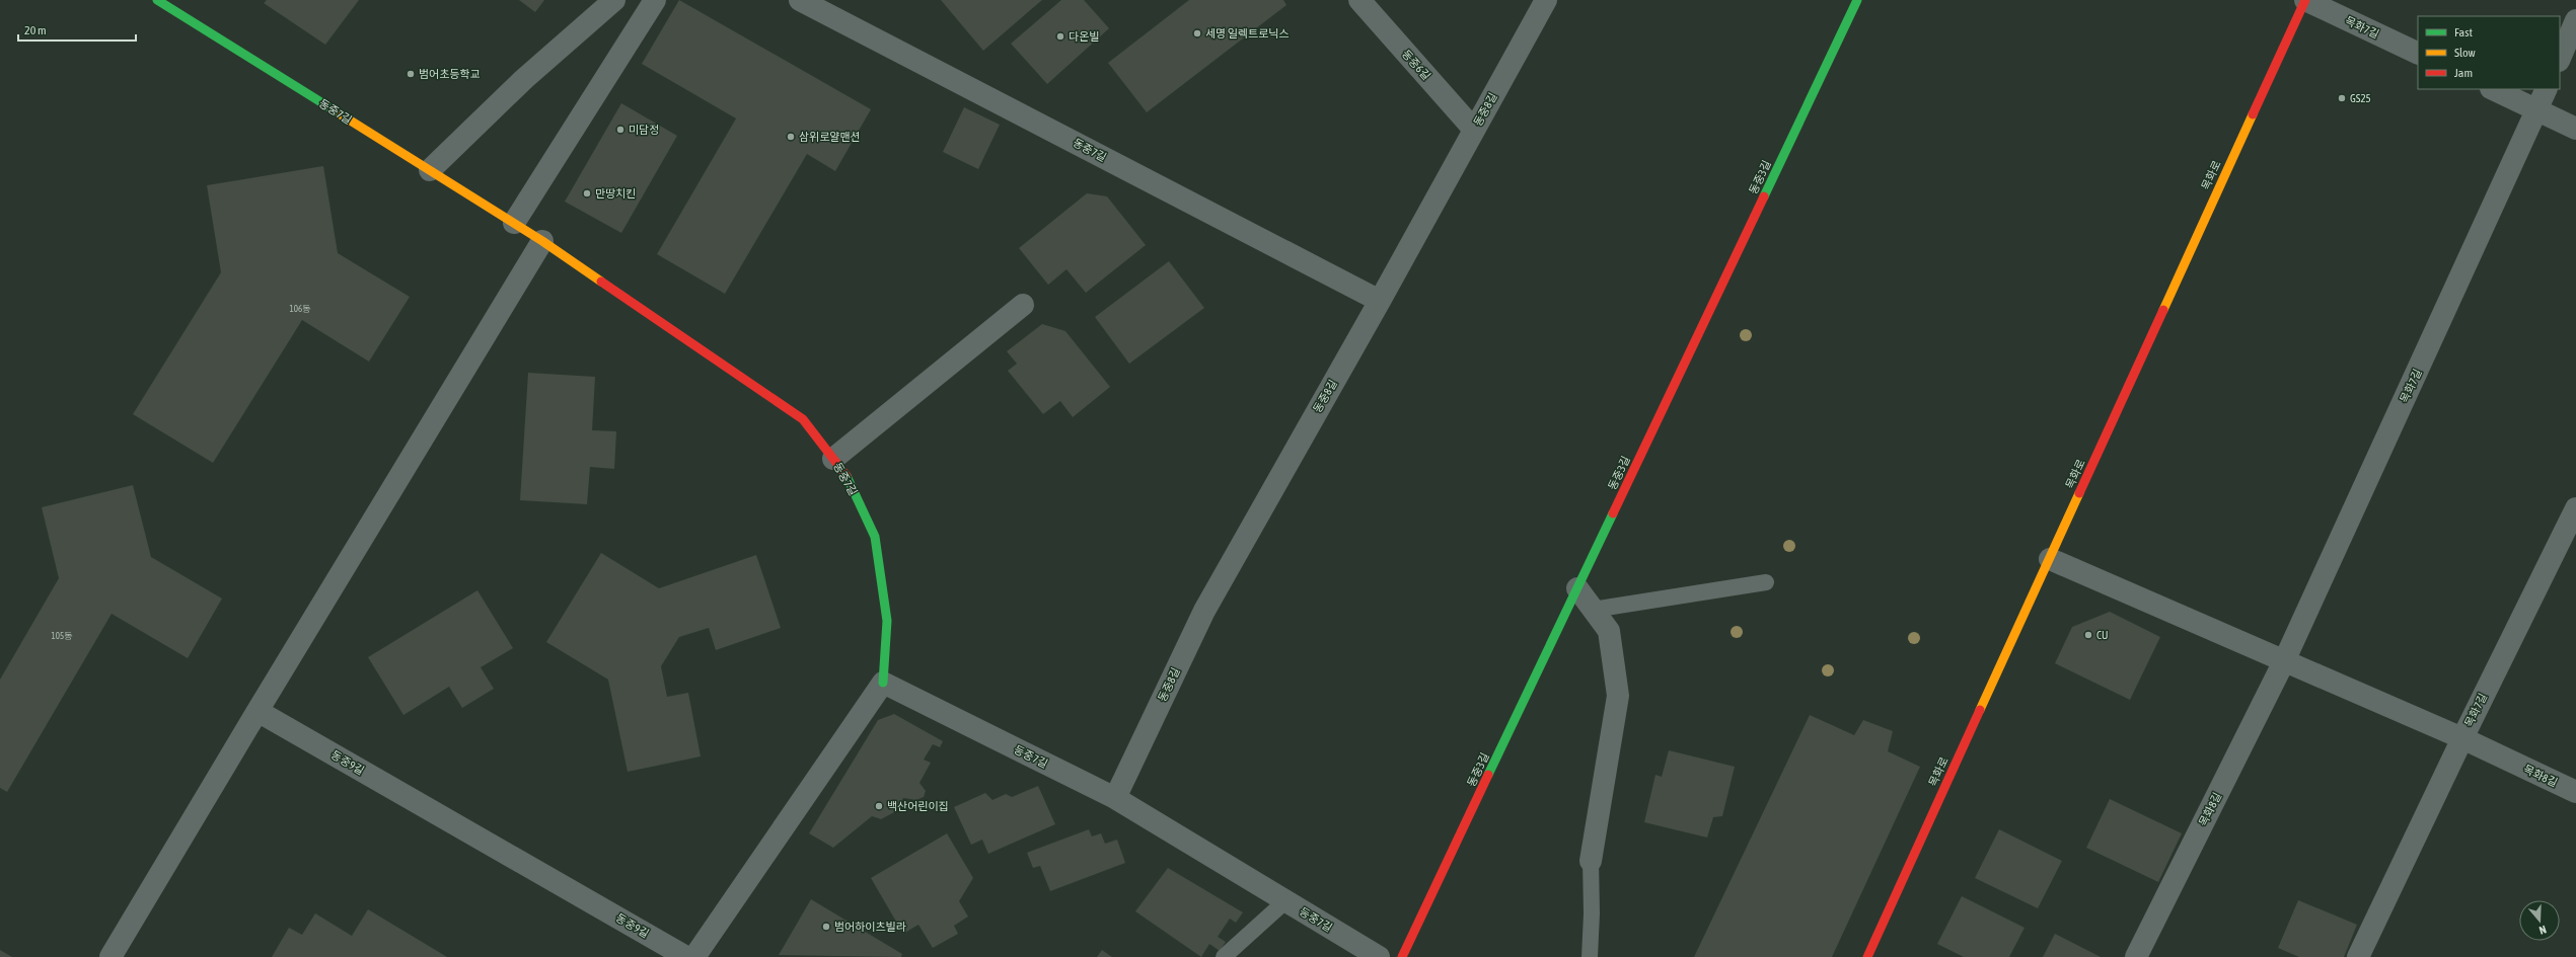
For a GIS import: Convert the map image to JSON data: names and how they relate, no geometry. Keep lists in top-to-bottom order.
{
  "streets": {
    "street": [
      "목화7길",
      "동중6길",
      "동중8길",
      "동중7길",
      "목화로",
      "동중3길",
      "동중9길",
      "목화8길"
    ]
  },
  "crossings": [
    ["목화7길", "목화로"],
    ["목화7길", "목화8길"],
    ["동중6길", "동중8길"],
    ["동중8길", "동중7길"],
    ["목화로", "목화8길"]
  ],
  "places": [
    "세명 일렉트로닉스",
    "다온빌",
    "범어초등학교",
    "GS25",
    "미담정",
    "삼위로얄맨션",
    "만땅치킨",
    "CU",
    "백산어린이집",
    "범어하이츠빌라"
  ],
  "house_numbers": ["106동", "105동"],
  "legend": ["Fast", "Slow", "Jam"],
  "scale_bar": "20 m",
  "north": "bottom"
}
